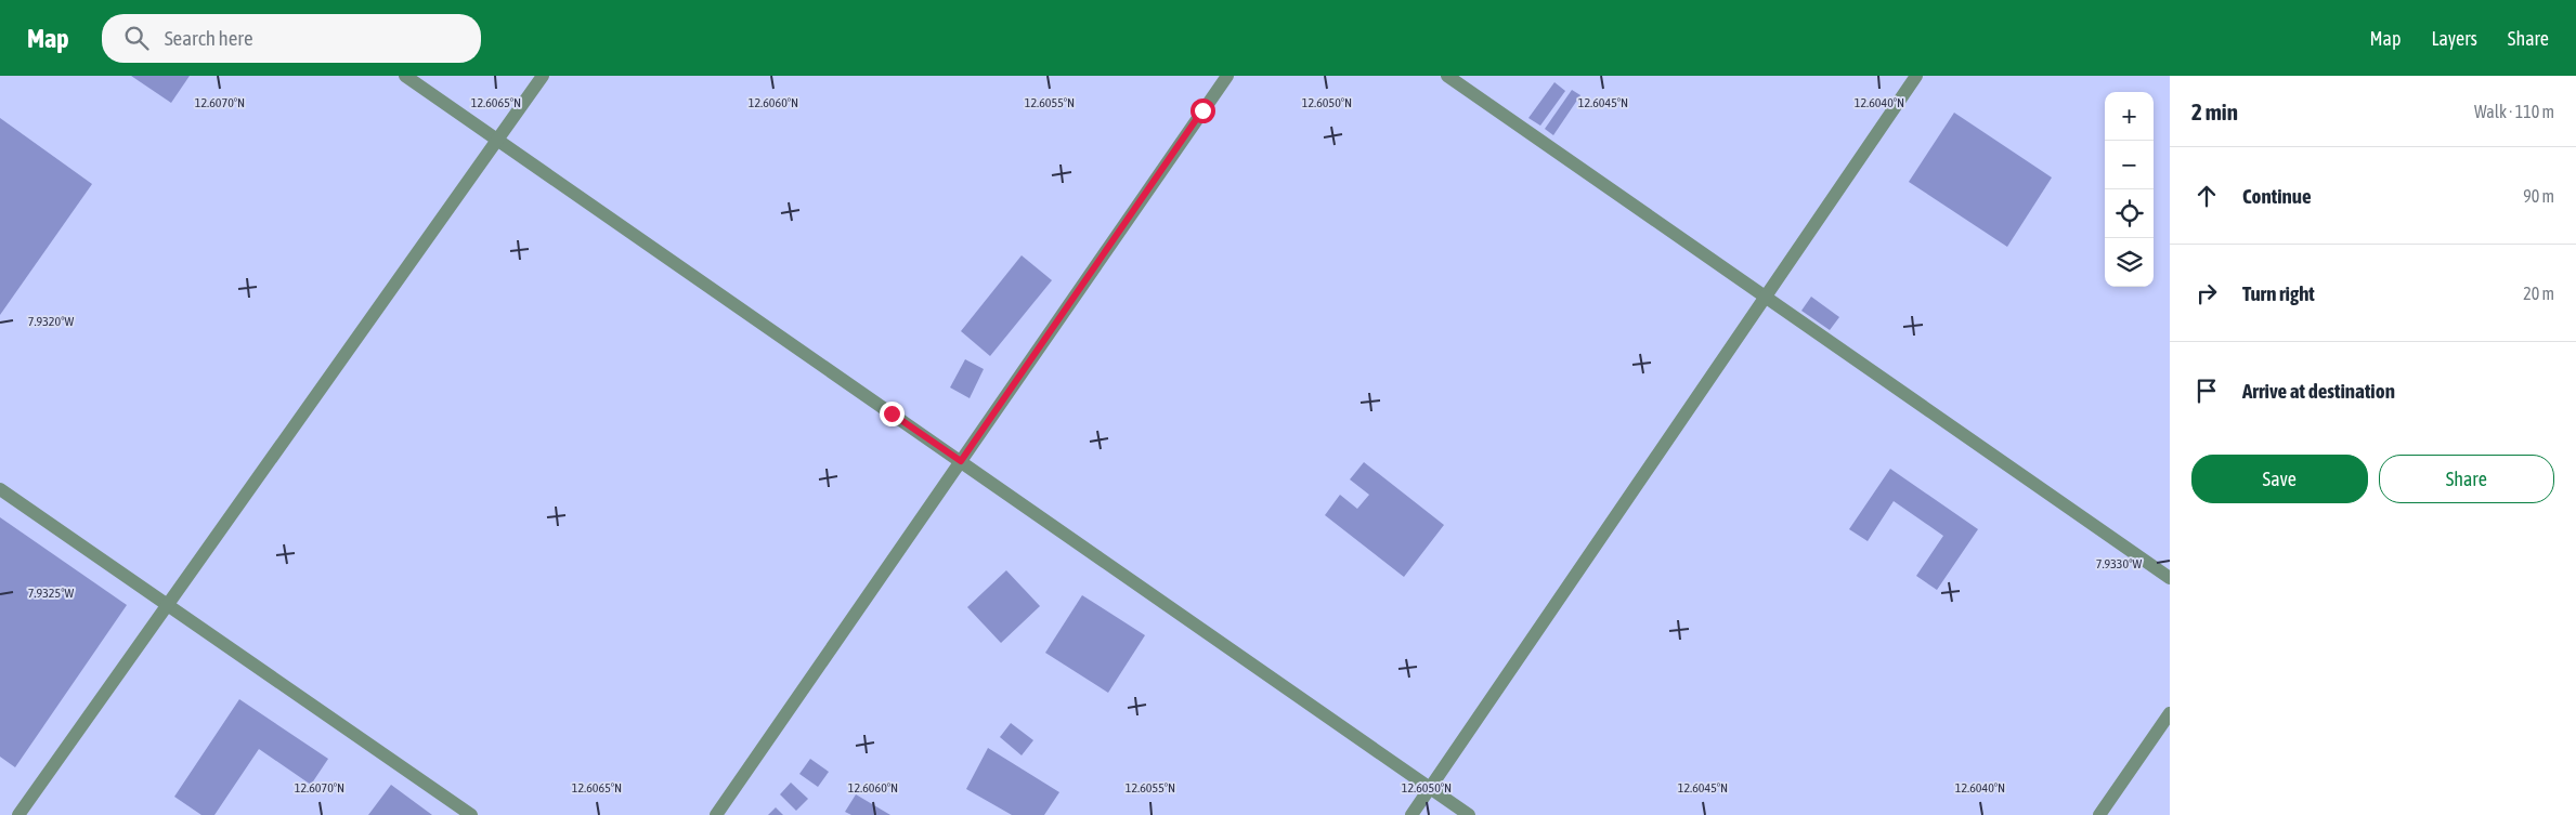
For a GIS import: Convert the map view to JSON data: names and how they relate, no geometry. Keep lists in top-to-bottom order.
{
  "page": {
    "header": "Map",
    "search": "Search here",
    "nav": ["Map", "Layers", "Share"],
    "heading": ["2 min", "Walk · 110 m"],
    "map_buttons": ["+", "−"],
    "list": [
      ["Continue", "90 m"],
      ["Turn right", "20 m"],
      "Arrive at destination"
    ],
    "buttons": ["Save", "Share"]
  },
  "coordinates": [
    "12.6070°N",
    "12.6065°N",
    "12.6060°N",
    "12.6055°N",
    "12.6050°N",
    "12.6045°N",
    "12.6040°N",
    "7.9320°W",
    "7.9330°W",
    "7.9325°W"
  ]
}
